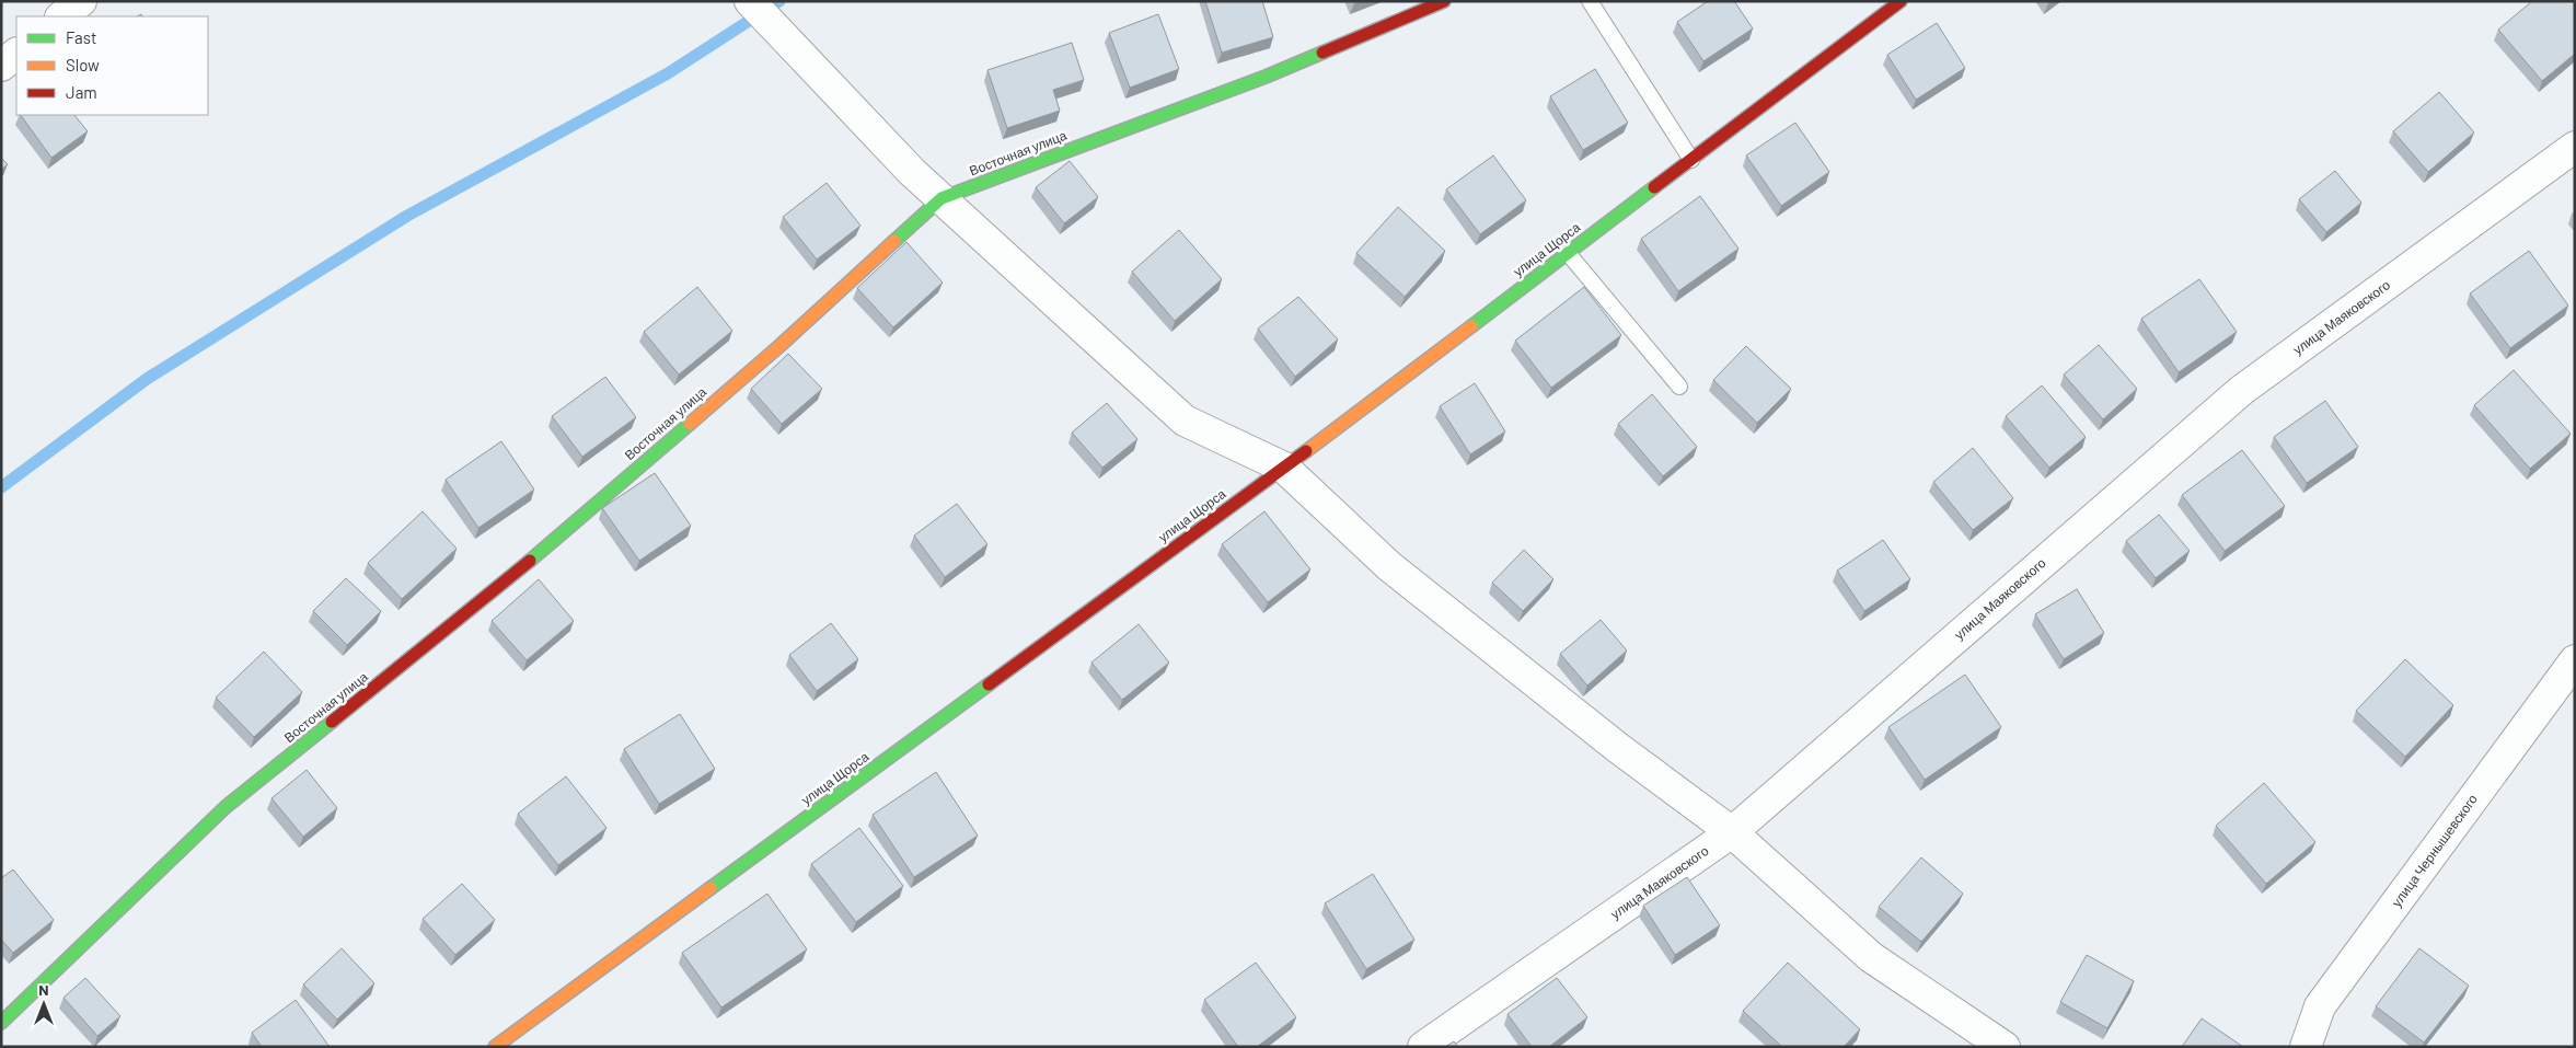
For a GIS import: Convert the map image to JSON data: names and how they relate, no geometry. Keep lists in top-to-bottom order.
{
  "streets": {
    "street": [
      "Восточная улица",
      "улица Щорса",
      "улица Маяковского",
      "улица Чернышевского"
    ]
  },
  "legend": ["Fast", "Slow", "Jam"],
  "north": "top"
}
